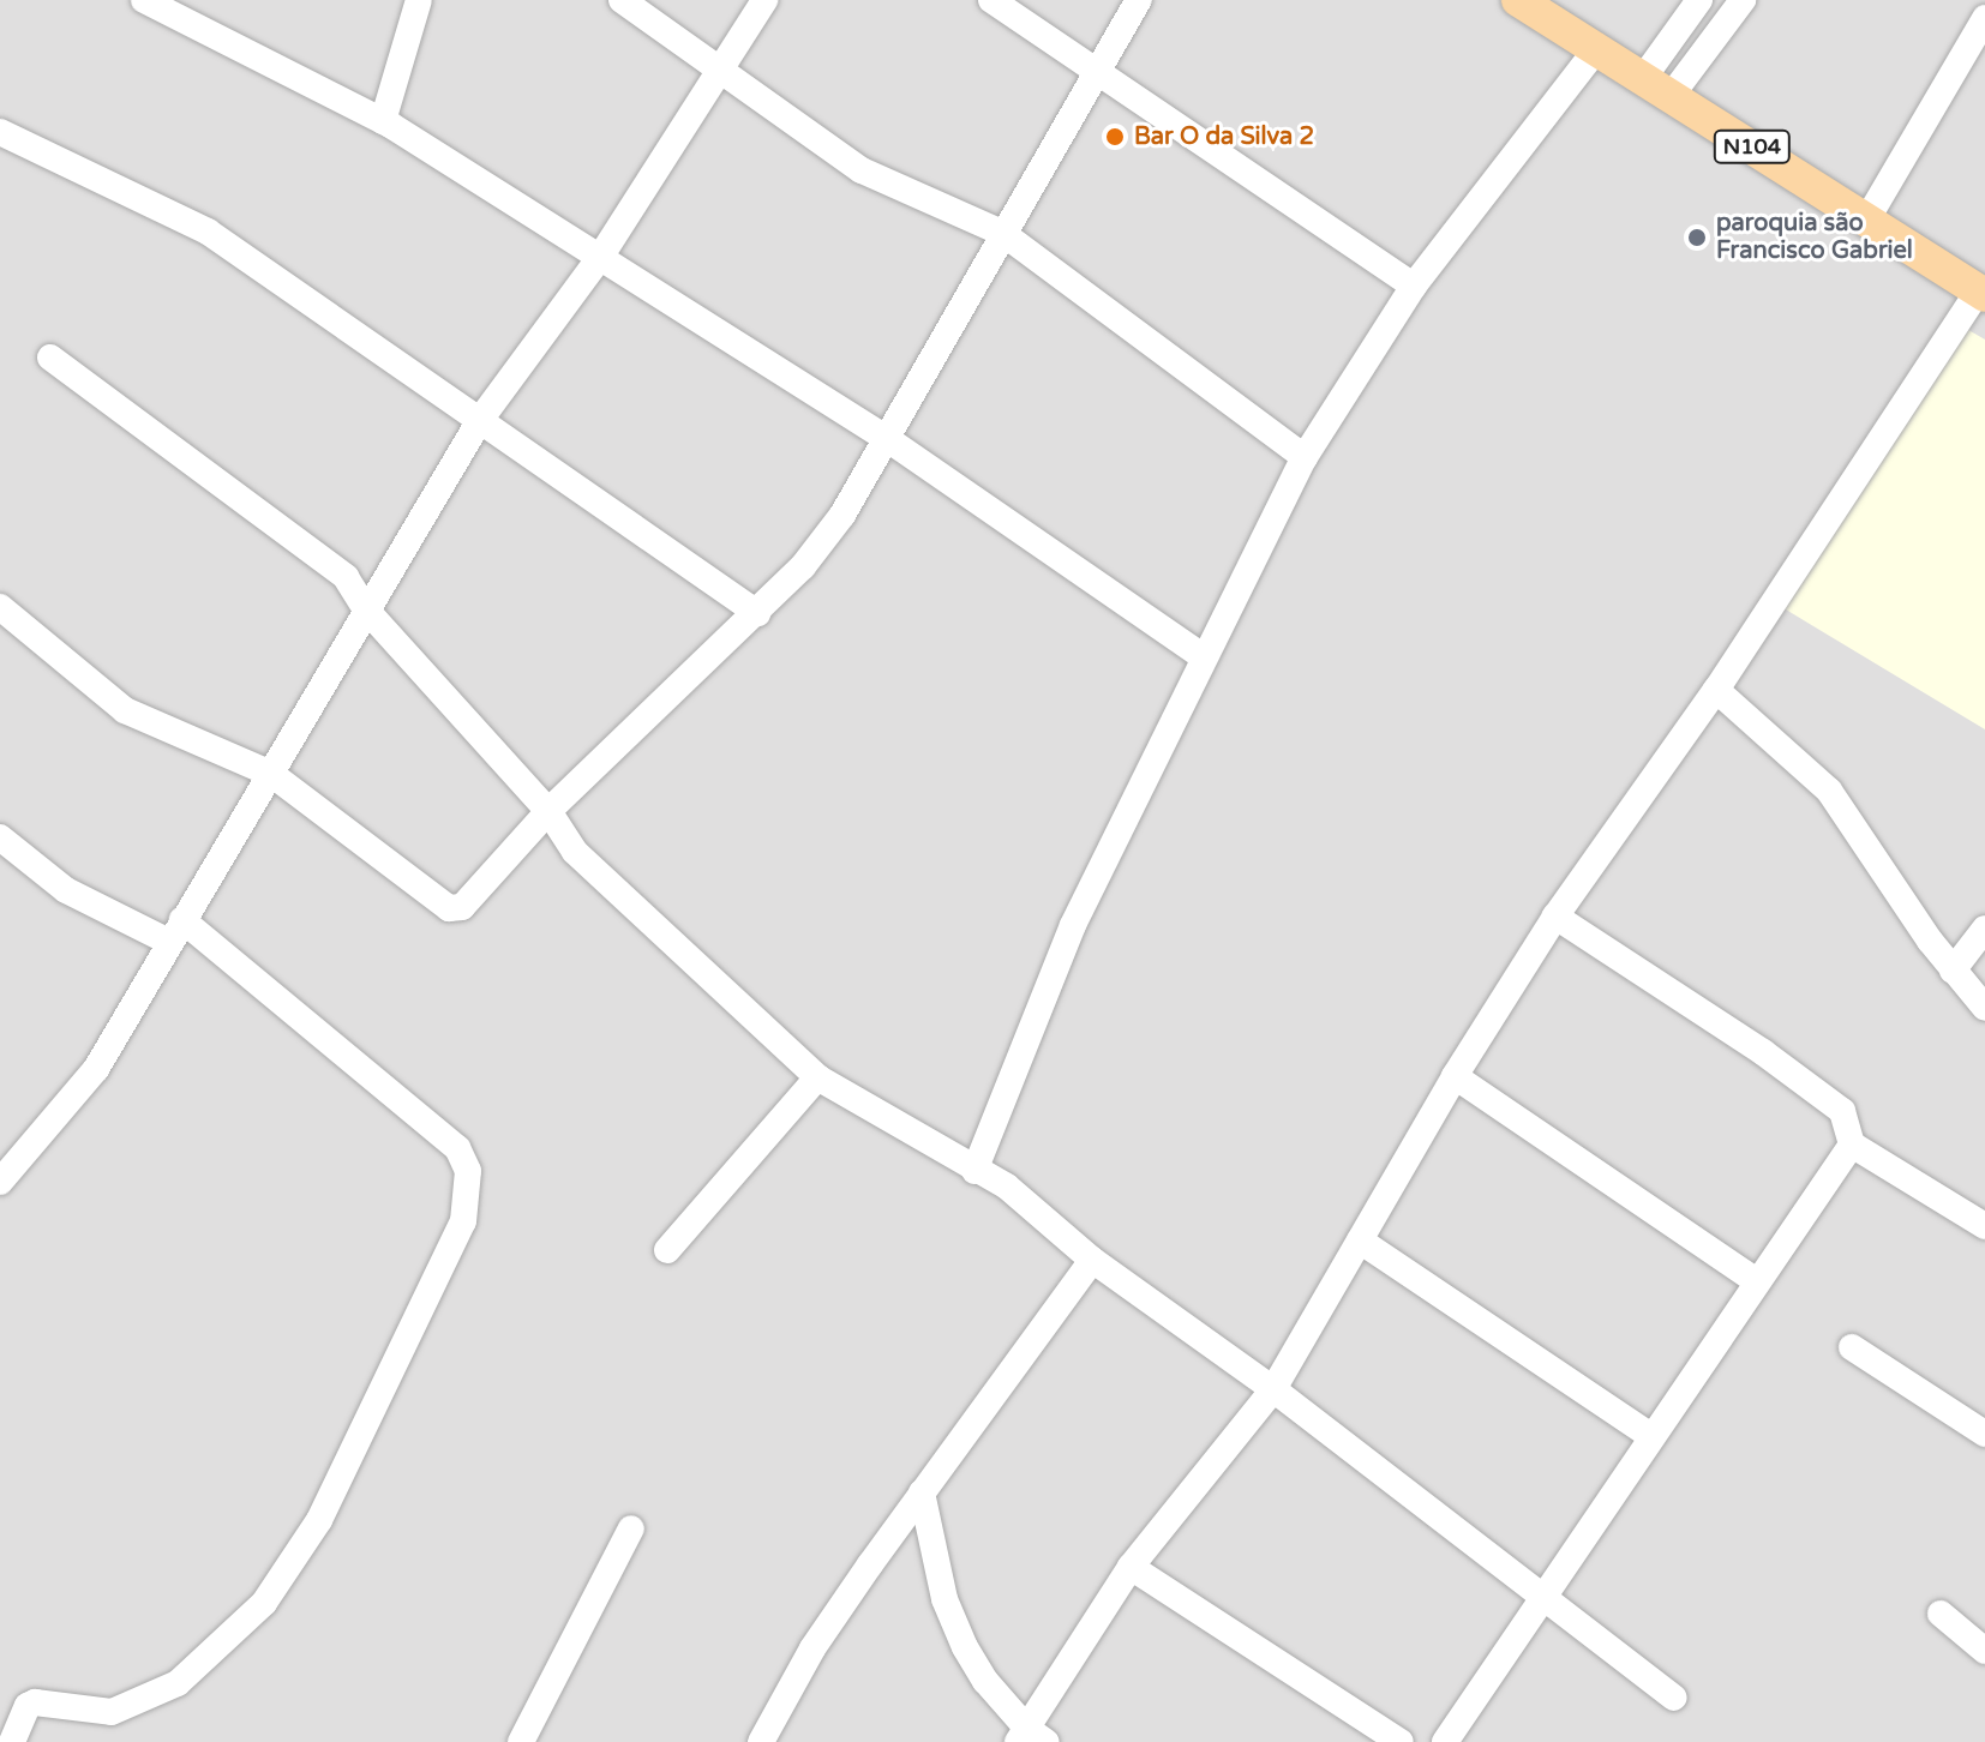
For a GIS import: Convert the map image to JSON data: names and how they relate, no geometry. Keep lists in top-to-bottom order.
{
  "streets": {
    "main road": ["N104"]
  },
  "places": ["Bar O da Silva 2", "paroquia são Francisco Gabriel"]
}
